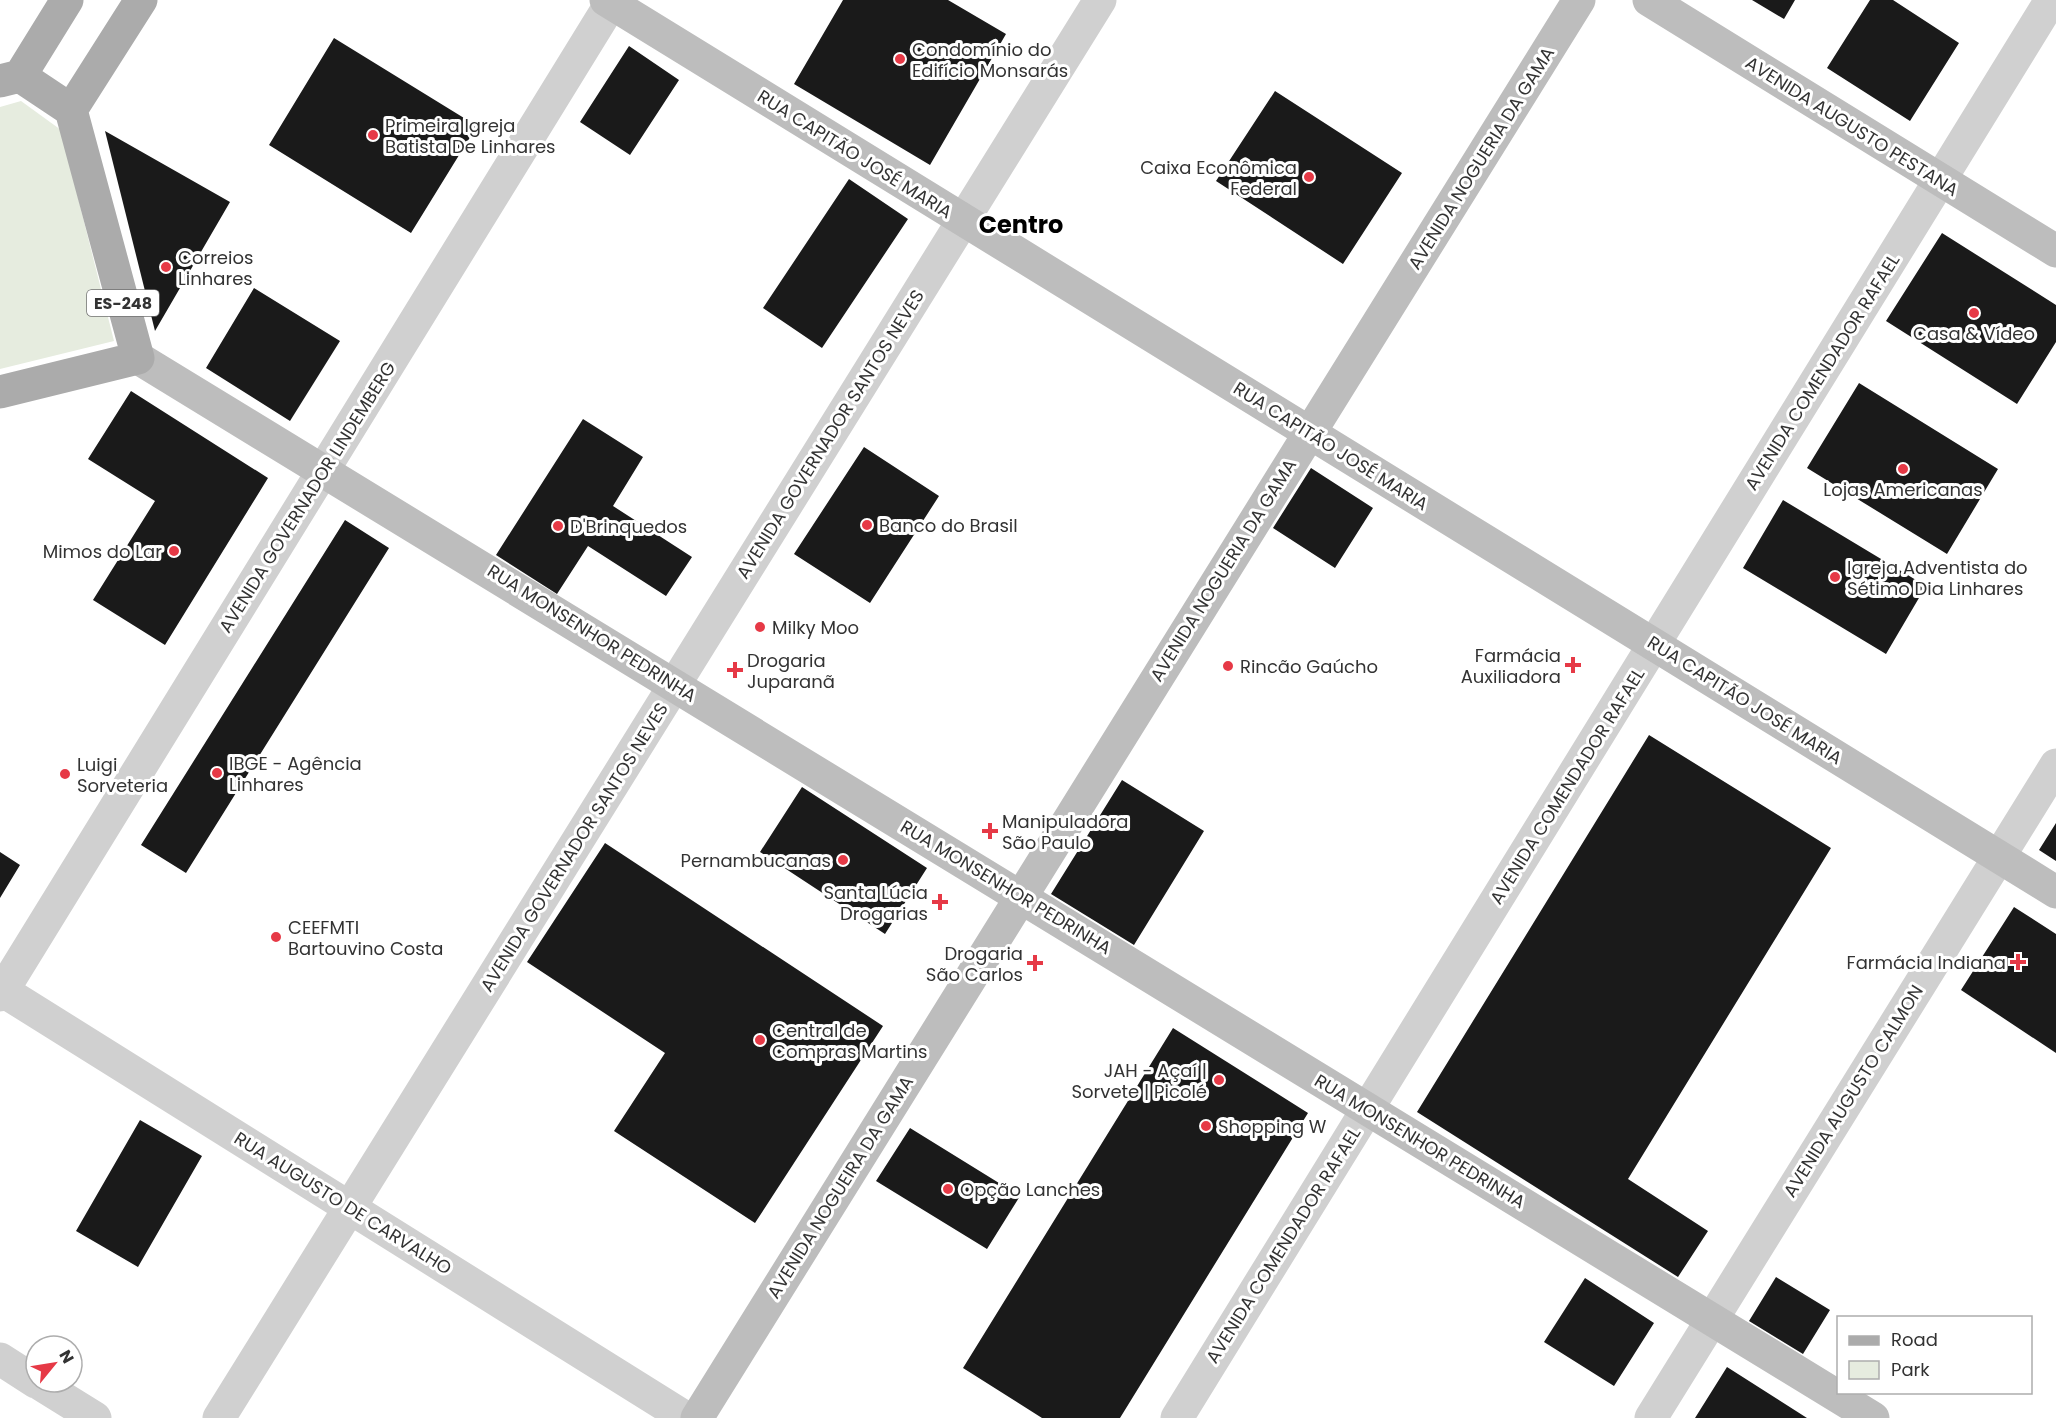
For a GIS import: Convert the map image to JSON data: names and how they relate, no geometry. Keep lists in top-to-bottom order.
{
  "streets": {
    "main road": [
      "AVENIDA AUGUSTO PESTANA",
      "RUA CAPITÃO JOSÉ MARIA",
      "AVENIDA NOGUERIA DA GAMA",
      "ES-248",
      "RUA MONSENHOR PEDRINHA",
      "AVENIDA NOGUEIRA DA GAMA"
    ],
    "street": [
      "AVENIDA COMENDADOR RAFAEL",
      "AVENIDA GOVERNADOR SANTOS NEVES",
      "AVENIDA GOVERNADOR LINDEMBERG",
      "AVENIDA AUGUSTO CALMON",
      "RUA AUGUSTO DE CARVALHO"
    ]
  },
  "crossings": [
    ["AVENIDA AUGUSTO PESTANA", "AVENIDA COMENDADOR RAFAEL"],
    ["RUA CAPITÃO JOSÉ MARIA", "AVENIDA NOGUERIA DA GAMA"],
    ["RUA CAPITÃO JOSÉ MARIA", "AVENIDA COMENDADOR RAFAEL"],
    ["RUA CAPITÃO JOSÉ MARIA", "AVENIDA GOVERNADOR SANTOS NEVES"],
    ["RUA CAPITÃO JOSÉ MARIA", "AVENIDA GOVERNADOR LINDEMBERG"],
    ["RUA CAPITÃO JOSÉ MARIA", "AVENIDA AUGUSTO CALMON"],
    ["AVENIDA NOGUERIA DA GAMA", "RUA MONSENHOR PEDRINHA"],
    ["AVENIDA NOGUERIA DA GAMA", "AVENIDA NOGUEIRA DA GAMA"],
    ["ES-248", "RUA MONSENHOR PEDRINHA"],
    ["AVENIDA COMENDADOR RAFAEL", "RUA MONSENHOR PEDRINHA"],
    ["AVENIDA GOVERNADOR SANTOS NEVES", "RUA MONSENHOR PEDRINHA"],
    ["AVENIDA GOVERNADOR SANTOS NEVES", "RUA AUGUSTO DE CARVALHO"],
    ["AVENIDA GOVERNADOR LINDEMBERG", "RUA MONSENHOR PEDRINHA"],
    ["AVENIDA GOVERNADOR LINDEMBERG", "RUA AUGUSTO DE CARVALHO"],
    ["RUA MONSENHOR PEDRINHA", "AVENIDA AUGUSTO CALMON"],
    ["RUA MONSENHOR PEDRINHA", "AVENIDA NOGUEIRA DA GAMA"]
  ],
  "districts": ["Centro"],
  "places": {
    "other": [
      "Condomínio do Edifício Monsarás",
      "Primeira Igreja Batista De Linhares",
      "Caixa Econômica Federal",
      "Correios Linhares",
      "Casa & Vídeo",
      "Lojas Americanas",
      "Banco do Brasil",
      "D'Brinquedos",
      "Mimos do Lar",
      "Igreja Adventista do Sétimo Dia Linhares",
      "Milky Moo",
      "Rincão Gaúcho",
      "IBGE - Agência Linhares",
      "Luigi Sorveteria",
      "Pernambucanas",
      "CEEFMTI Bartouvino Costa",
      "Central de Compras Martins",
      "JAH - Açaí | Sorvete | Picolé",
      "Shopping W",
      "Opção Lanches"
    ],
    "health": [
      "Farmácia Auxiliadora",
      "Drogaria Juparanã",
      "Manipuladora São Paulo",
      "Santa Lúcia Drogarias",
      "Farmácia Indiana",
      "Drogaria São Carlos"
    ]
  },
  "legend": ["Road", "Park"],
  "north": "top right"
}
